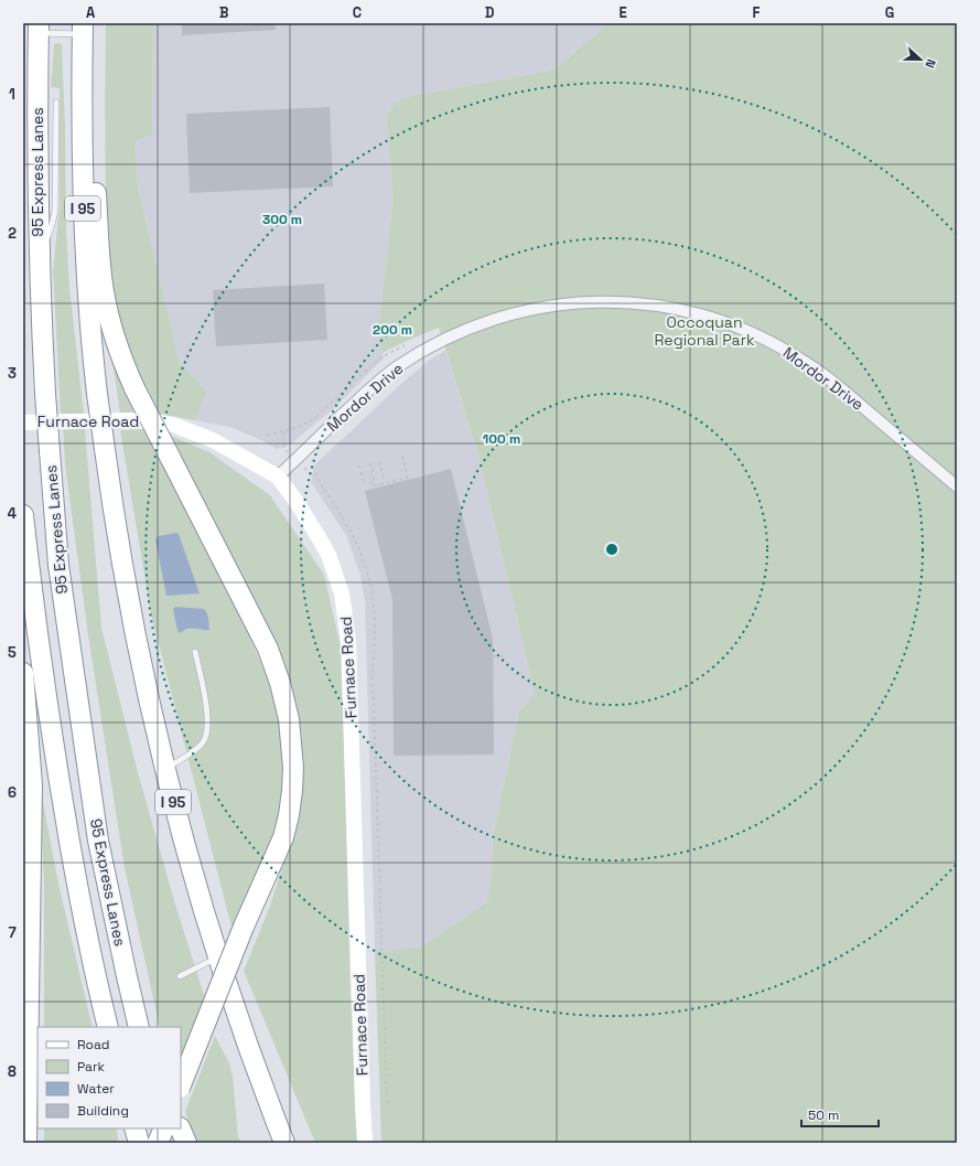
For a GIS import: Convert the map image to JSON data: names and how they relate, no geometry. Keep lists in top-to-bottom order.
{
  "streets": {
    "highway": ["95 Express Lanes", "I 95"],
    "main road": ["Furnace Road"],
    "street": ["Mordor Drive"]
  },
  "crossings": [
    ["Mordor Drive", "Furnace Road"]
  ],
  "parks": ["Occoquan Regional Park"],
  "legend": [
    "Road",
    "Park",
    "Water",
    "Building"
  ],
  "scale_bar": "50 m",
  "north": "right",
  "grid": {
    "columns": [
      "A",
      "B",
      "C",
      "D",
      "E",
      "F",
      "G"
    ],
    "rows": [
      "1",
      "2",
      "3",
      "4",
      "5",
      "6",
      "7",
      "8"
    ]
  },
  "rings": ["300 m", "200 m", "100 m"]
}
